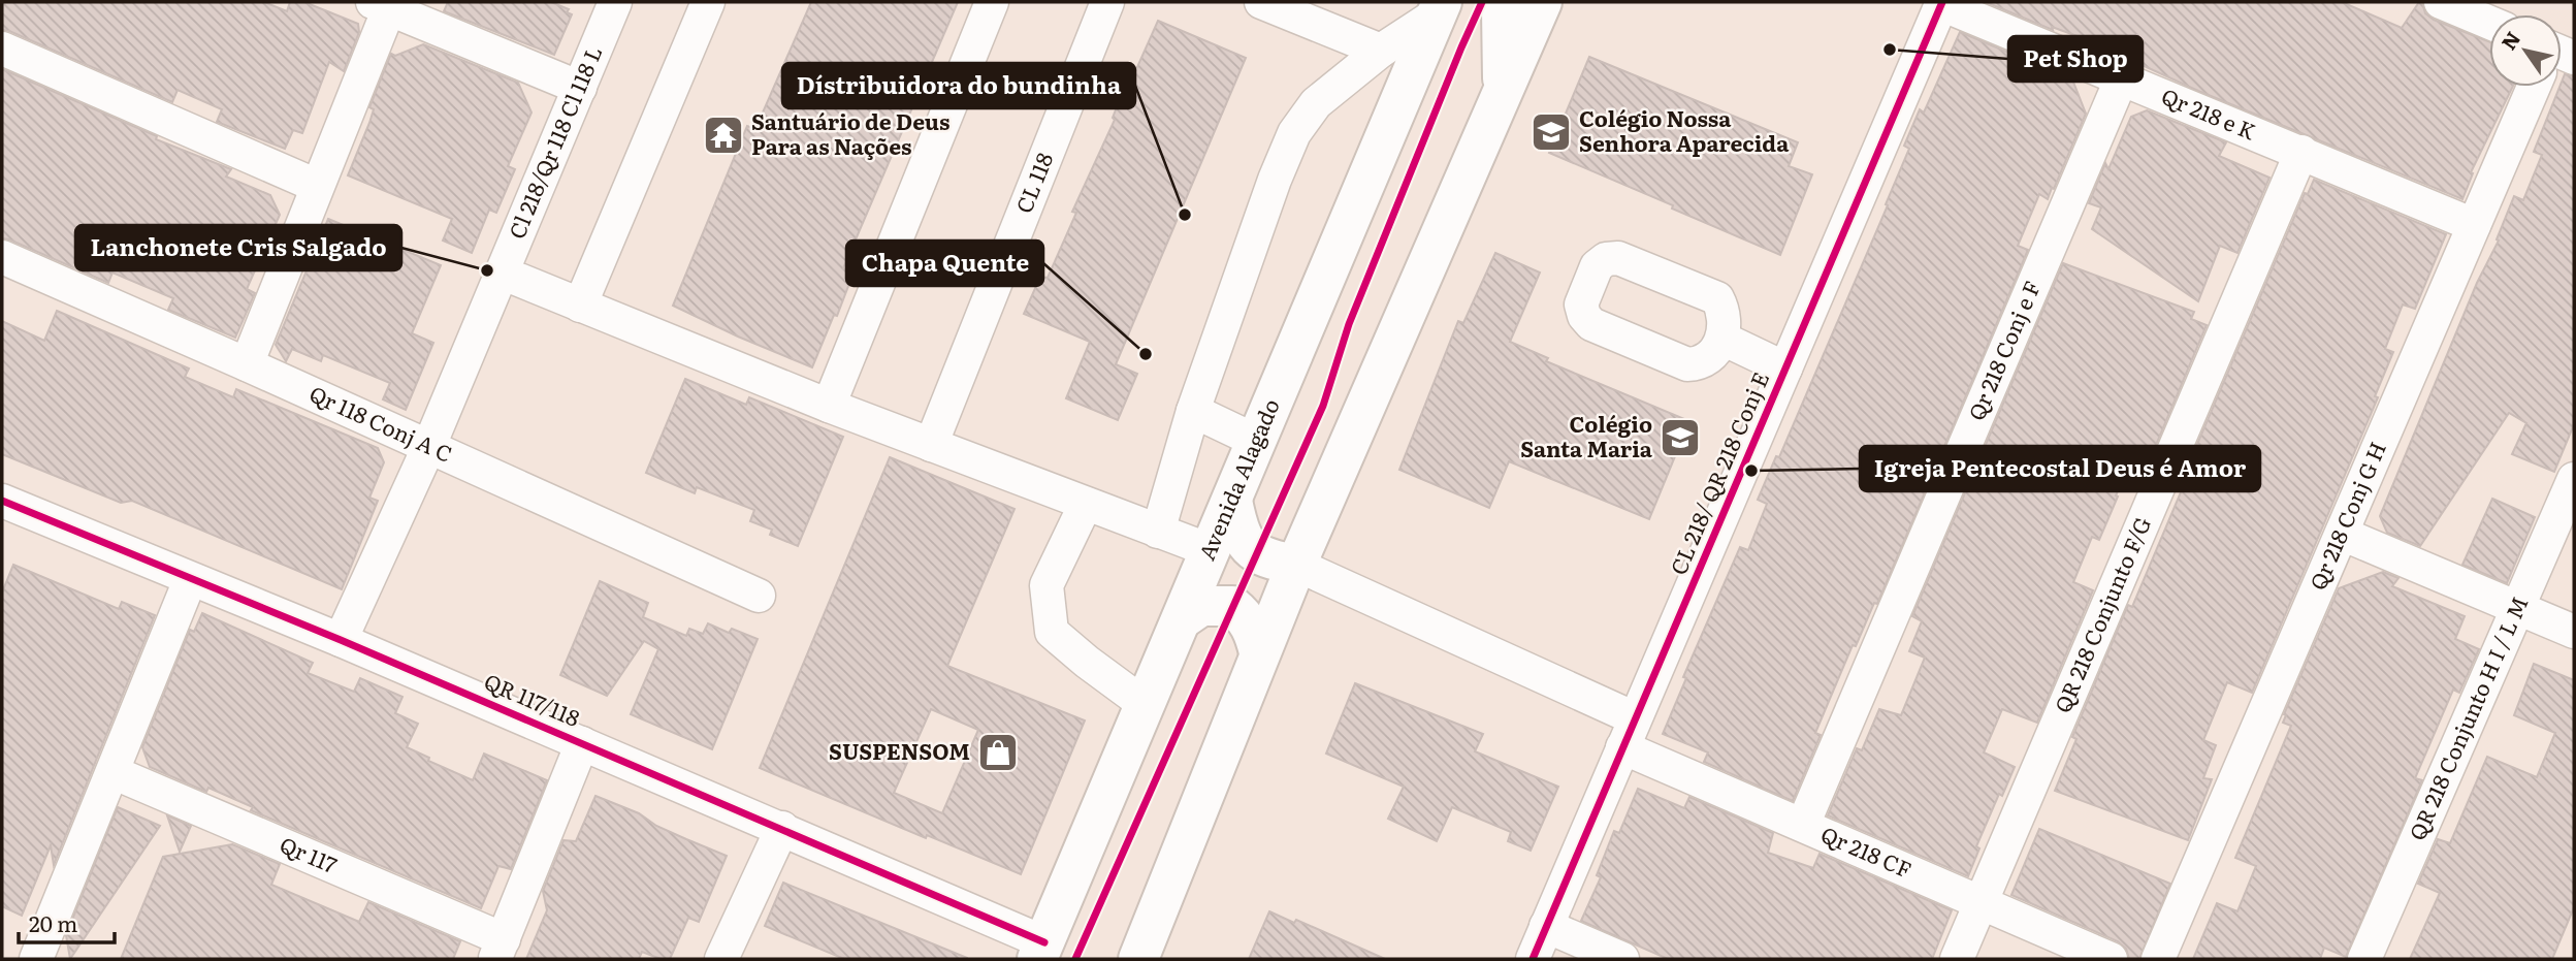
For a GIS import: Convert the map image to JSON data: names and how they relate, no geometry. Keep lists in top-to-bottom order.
{
  "streets": {
    "main road": ["Avenida Alagado"],
    "street": [
      "Qr 218 e K",
      "Cl 218/Qr 118 Cl 118 L",
      "CL 118",
      "Qr 218 Conj e F",
      "Qr 118 Conj A C",
      "CL 218/ QR 218 Conj E",
      "Qr 218 Conj G H",
      "QR 218 Conjunto F/G",
      "QR 117/118",
      "QR 218 Conjunto H I / L M",
      "Qr 218 CF",
      "Qr 117"
    ]
  },
  "crossings": [
    ["Qr 218 e K", "Qr 218 Conj e F"],
    ["Qr 218 e K", "CL 218/ QR 218 Conj E"],
    ["Qr 218 e K", "Qr 218 Conj G H"],
    ["Qr 218 e K", "QR 218 Conjunto F/G"],
    ["Cl 218/Qr 118 Cl 118 L", "Qr 118 Conj A C"],
    ["Cl 218/Qr 118 Cl 118 L", "QR 117/118"],
    ["Qr 218 Conj e F", "Qr 218 CF"],
    ["CL 218/ QR 218 Conj E", "Qr 218 CF"],
    ["Avenida Alagado", "QR 117/118"],
    ["QR 218 Conjunto F/G", "Qr 218 CF"]
  ],
  "places": {
    "other": [
      "Pet Shop",
      "Dístribuidora do bundinha",
      "Lanchonete Cris Salgado",
      "Chapa Quente",
      "Igreja Pentecostal Deus é Amor"
    ],
    "school or university": ["Colégio Nossa Senhora Aparecida", "Colégio Santa Maria"],
    "temple": ["Santuário de Deus Para as Nações"],
    "shop": ["SUSPENSOM"]
  },
  "scale_bar": "20 m",
  "north": "top left"
}
